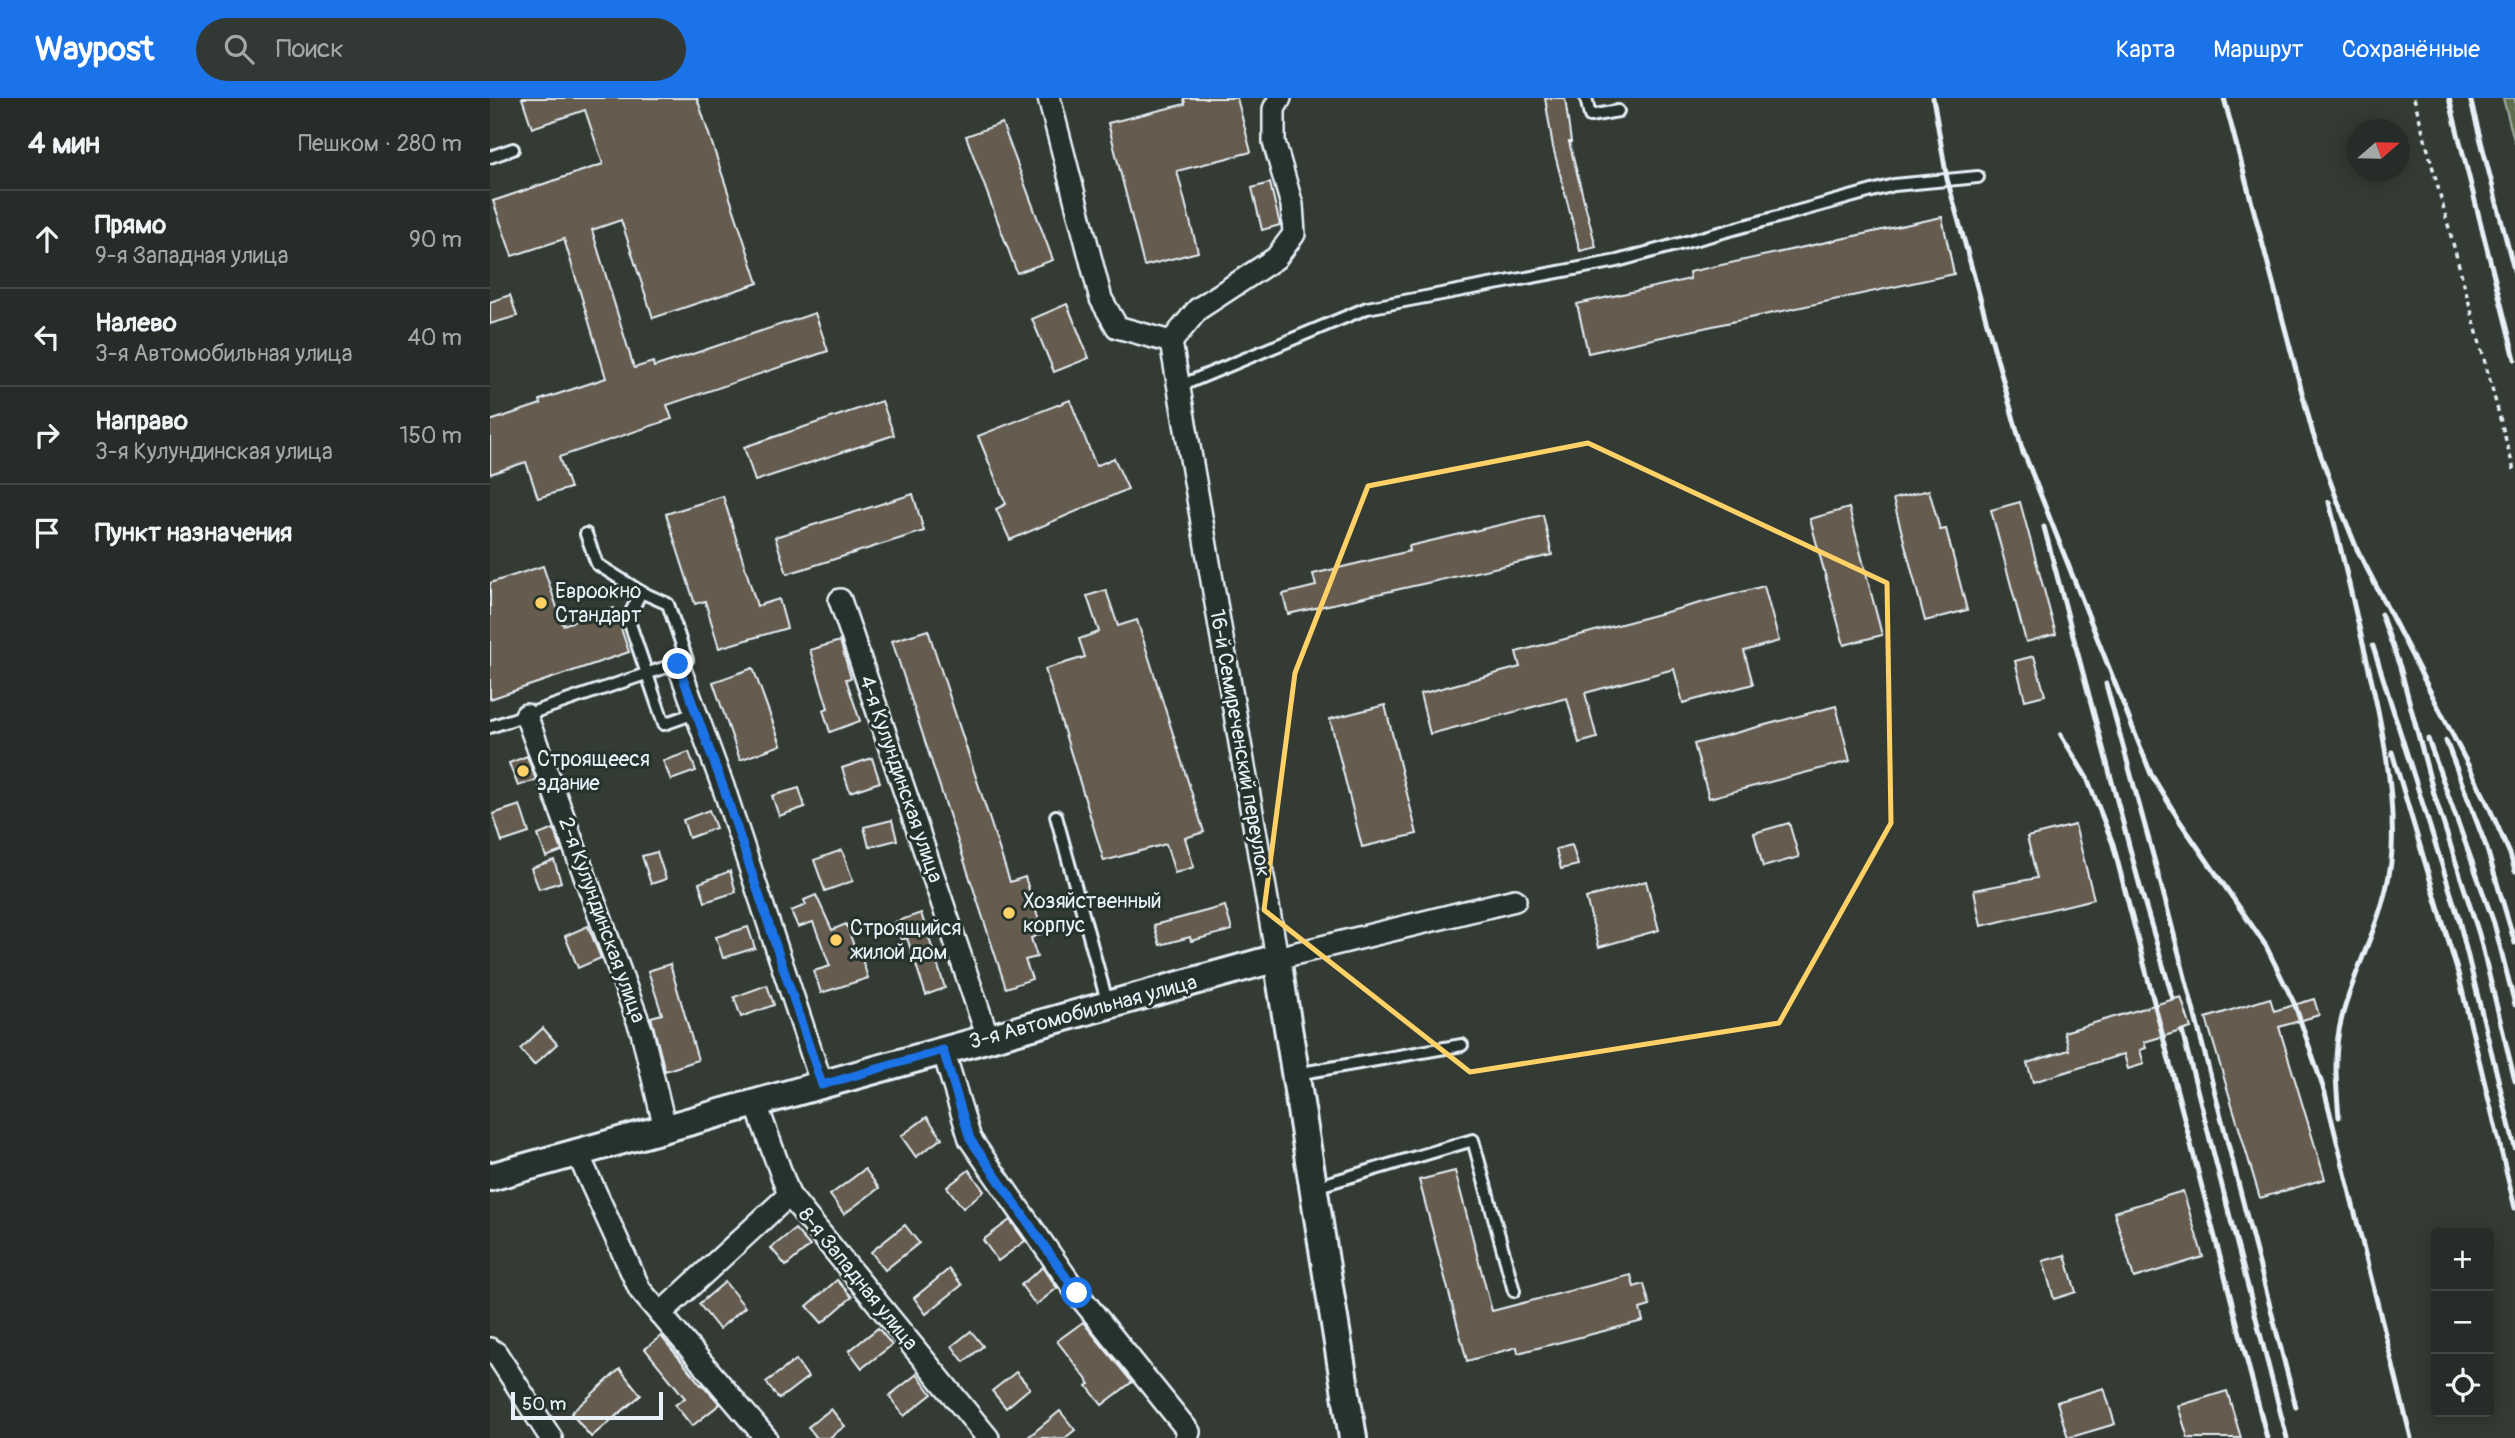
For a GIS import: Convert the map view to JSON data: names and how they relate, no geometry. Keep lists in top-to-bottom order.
{
  "streets": {
    "street": [
      "16-й Семиреченский переулок",
      "4-я Кулундинская улица",
      "2-я Кулундинская улица",
      "3-я Автомобильная улица",
      "8-я Западная улица"
    ]
  },
  "crossings": [
    ["16-й Семиреченский переулок", "3-я Автомобильная улица"],
    ["4-я Кулундинская улица", "3-я Автомобильная улица"],
    ["2-я Кулундинская улица", "3-я Автомобильная улица"],
    ["3-я Автомобильная улица", "8-я Западная улица"]
  ],
  "places": [
    "Евроокно Стандарт",
    "Строящееся здание",
    "Хозяйственный корпус",
    "Строящийся жилой дом"
  ],
  "scale_bar": "50 m",
  "north": "right",
  "page": {
    "header": "Waypost",
    "search": "Поиск",
    "nav": ["Карта", "Маршрут", "Сохранённые"],
    "heading": ["4 мин", "Пешком · 280 m"],
    "list": [
      ["Прямо", "9-я Западная улица", "90 m"],
      ["Налево", "3-я Автомобильная улица", "40 m"],
      ["Направо", "3-я Кулундинская улица", "150 m"],
      "Пункт назначения"
    ],
    "map_buttons": ["+", "−"],
    "scale": "50 m"
  }
}
